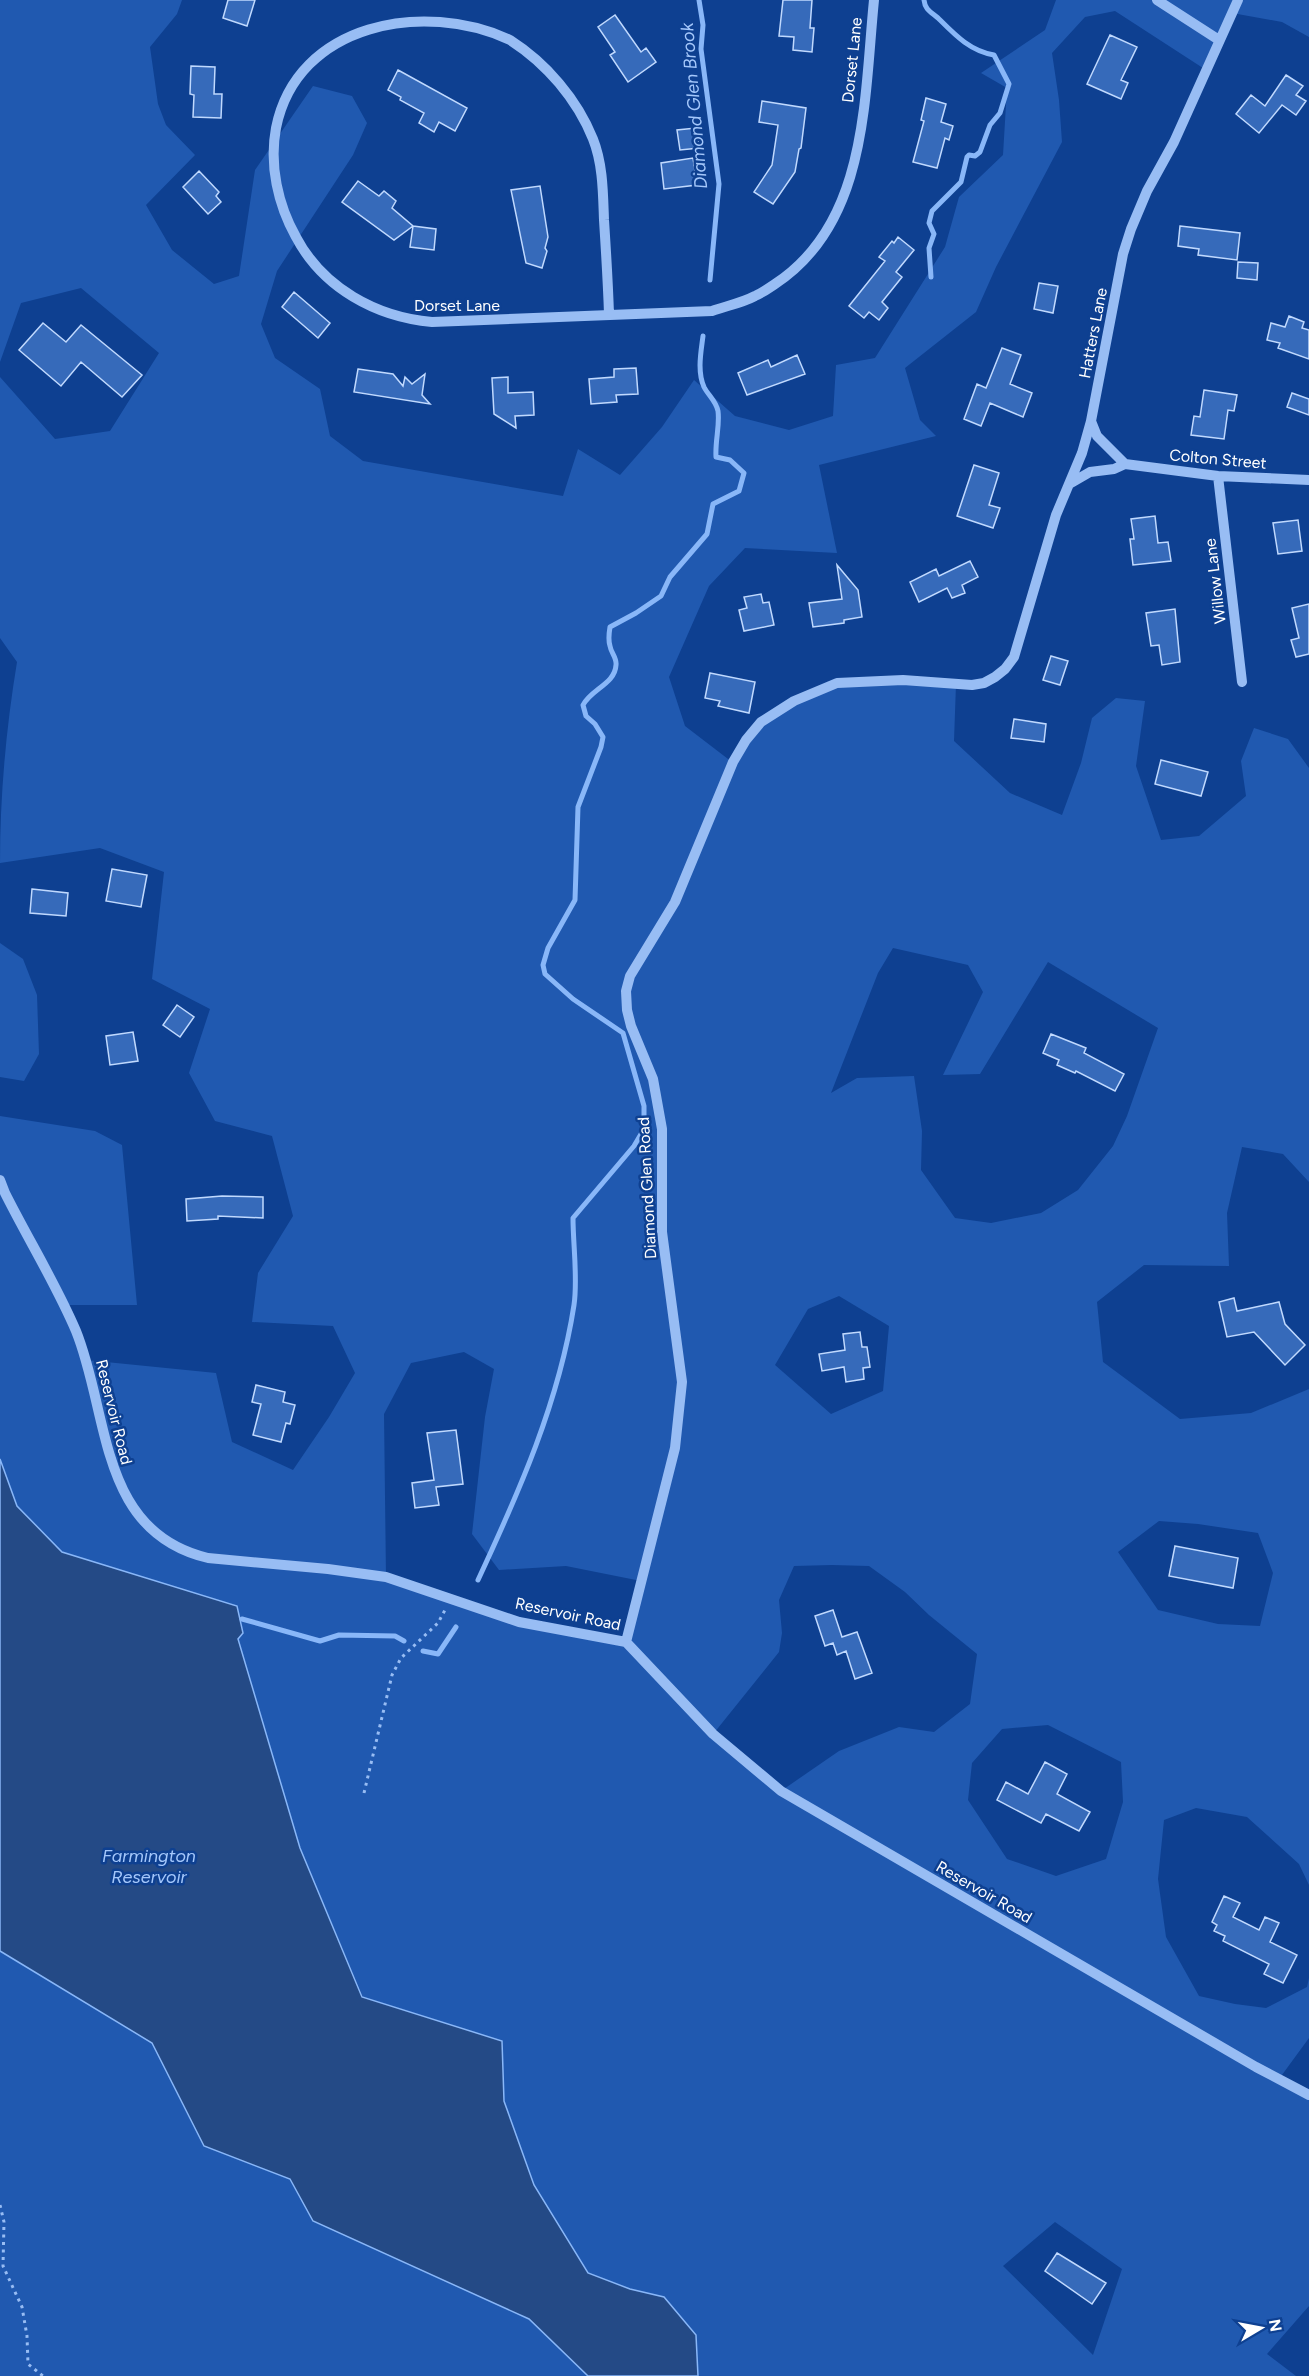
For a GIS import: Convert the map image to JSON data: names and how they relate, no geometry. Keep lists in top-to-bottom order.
{
  "streets": {
    "street": [
      "Dorset Lane",
      "Hatters Lane",
      "Colton Street",
      "Willow Lane",
      "Diamond Glen Road",
      "Reservoir Road"
    ]
  },
  "crossings": [
    ["Hatters Lane", "Colton Street"],
    ["Hatters Lane", "Diamond Glen Road"],
    ["Colton Street", "Willow Lane"],
    ["Diamond Glen Road", "Reservoir Road"]
  ],
  "water": ["Diamond Glen Brook", "Farmington Reservoir"],
  "north": "right"
}
